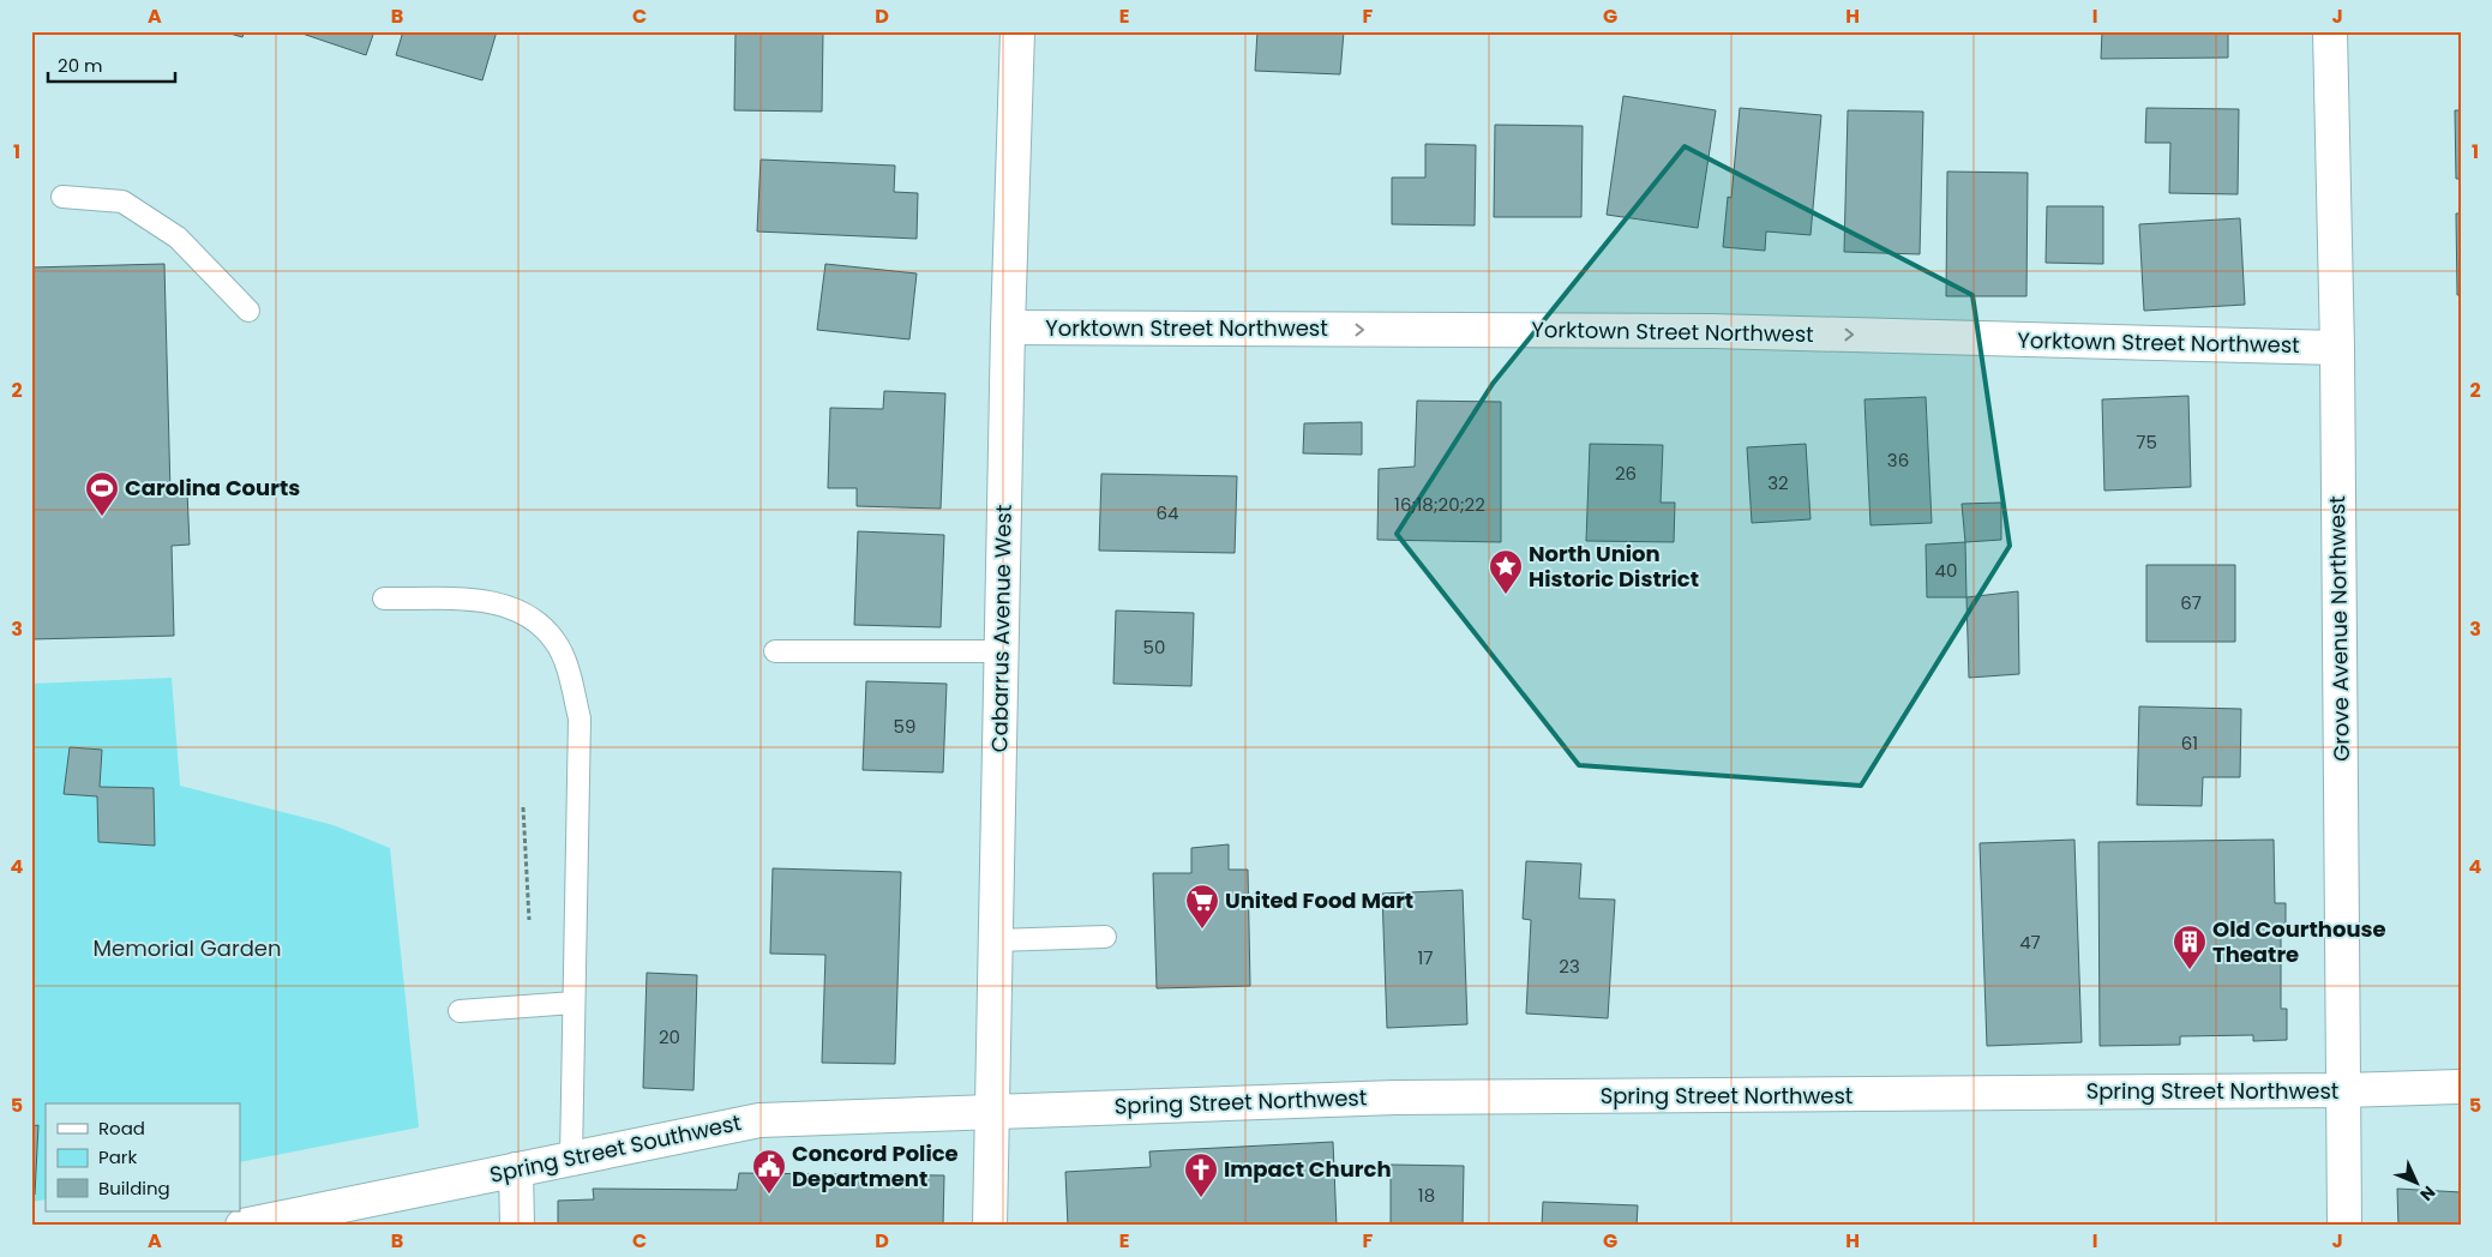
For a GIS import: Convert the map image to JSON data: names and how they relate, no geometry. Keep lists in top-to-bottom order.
{
  "streets": {
    "street": [
      "Yorktown Street Northwest",
      "Cabarrus Avenue West",
      "Grove Avenue Northwest",
      "Spring Street Northwest",
      "Spring Street Southwest"
    ]
  },
  "crossings": [
    ["Yorktown Street Northwest", "Cabarrus Avenue West"],
    ["Yorktown Street Northwest", "Grove Avenue Northwest"],
    ["Cabarrus Avenue West", "Spring Street Northwest"],
    ["Cabarrus Avenue West", "Spring Street Southwest"],
    ["Grove Avenue Northwest", "Spring Street Northwest"],
    ["Spring Street Northwest", "Spring Street Southwest"]
  ],
  "one_way": ["Yorktown Street Northwest"],
  "parks": ["Memorial Garden"],
  "places": {
    "sports": ["Carolina Courts"],
    "place": ["North Union Historic District"],
    "supermarket": ["United Food Mart"],
    "building": ["Old Courthouse Theatre"],
    "public building": ["Concord Police Department"],
    "church": ["Impact Church"]
  },
  "house_numbers": [
    "75",
    "36",
    "26",
    "32",
    "16;18;20;22",
    "64",
    "40",
    "67",
    "50",
    "59",
    "61",
    "47",
    "17",
    "23",
    "20",
    "18"
  ],
  "legend": ["Road", "Park", "Building"],
  "scale_bar": "20 m",
  "north": "bottom right",
  "grid": {
    "columns": [
      "A",
      "B",
      "C",
      "D",
      "E",
      "F",
      "G",
      "H",
      "I",
      "J"
    ],
    "rows": [
      "1",
      "2",
      "3",
      "4",
      "5"
    ]
  }
}
